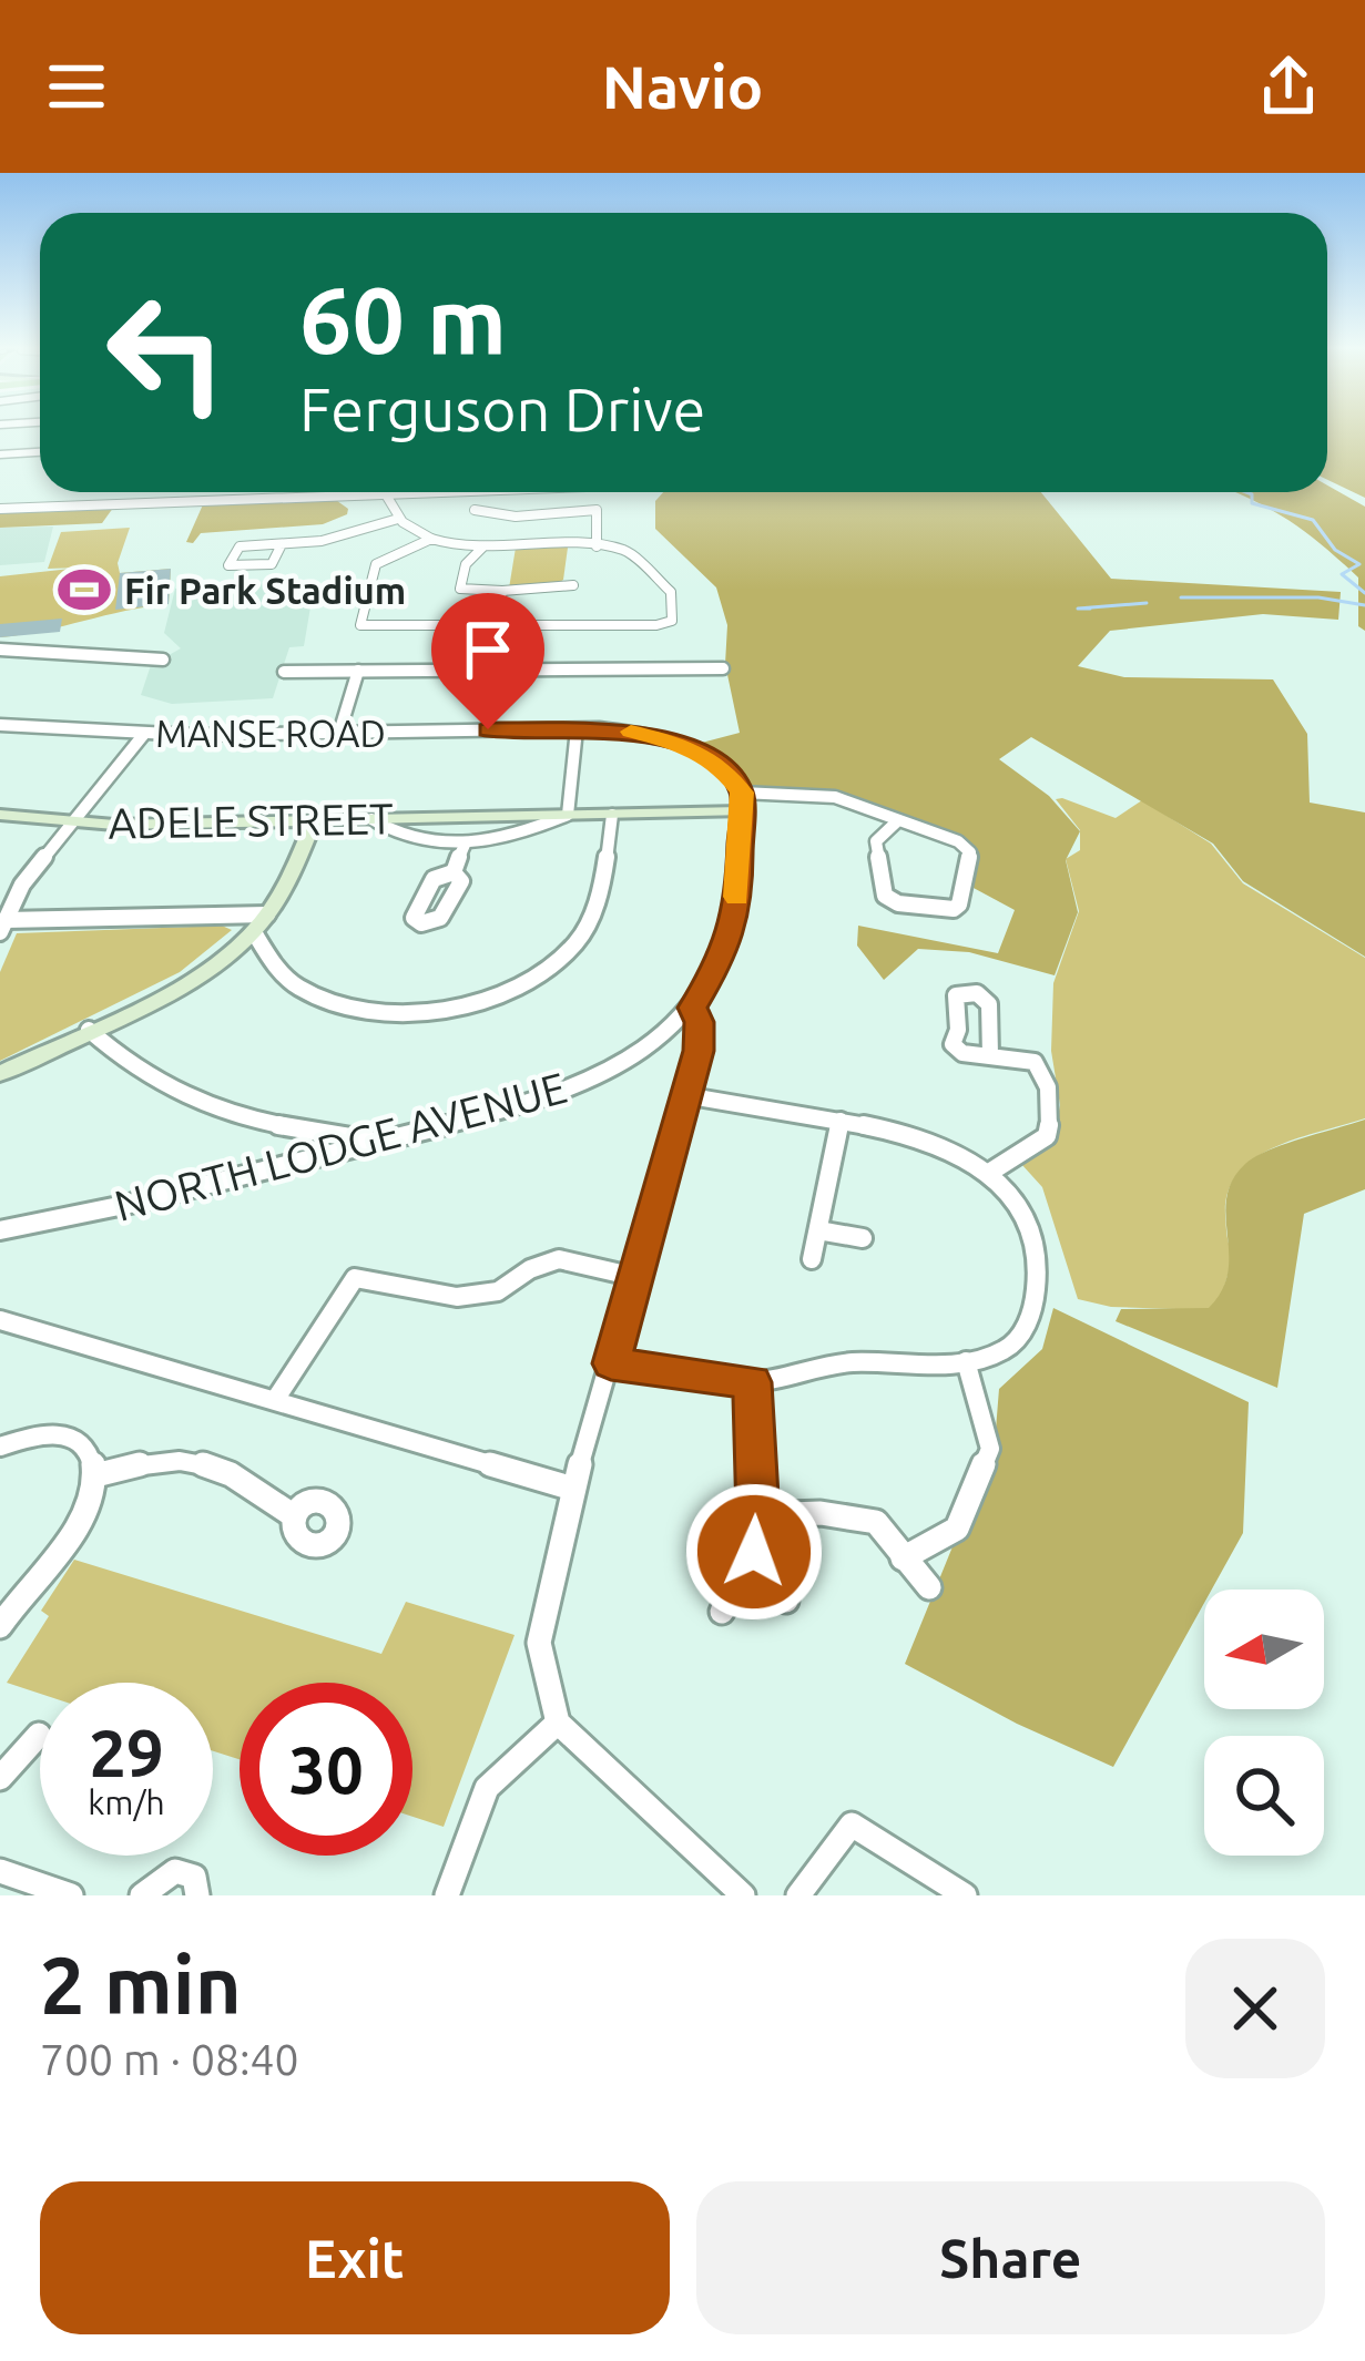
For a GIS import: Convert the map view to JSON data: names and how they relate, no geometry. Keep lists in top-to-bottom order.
{
  "streets": {
    "street": ["MANSE ROAD", "ADELE STREET", "NORTH LODGE AVENUE"]
  },
  "crossings": [
    ["MANSE ROAD", "ADELE STREET"],
    ["MANSE ROAD", "NORTH LODGE AVENUE"],
    ["ADELE STREET", "NORTH LODGE AVENUE"]
  ],
  "places": {
    "sports": ["Fir Park Stadium"]
  },
  "north": "left",
  "page": {
    "header": "Navio",
    "turn": ["60 m", "Ferguson Drive"],
    "speed": "29 km/h",
    "limit": "30",
    "heading": ["2 min", "700 m · 08:40"],
    "buttons": ["Exit", "Share"]
  }
}
